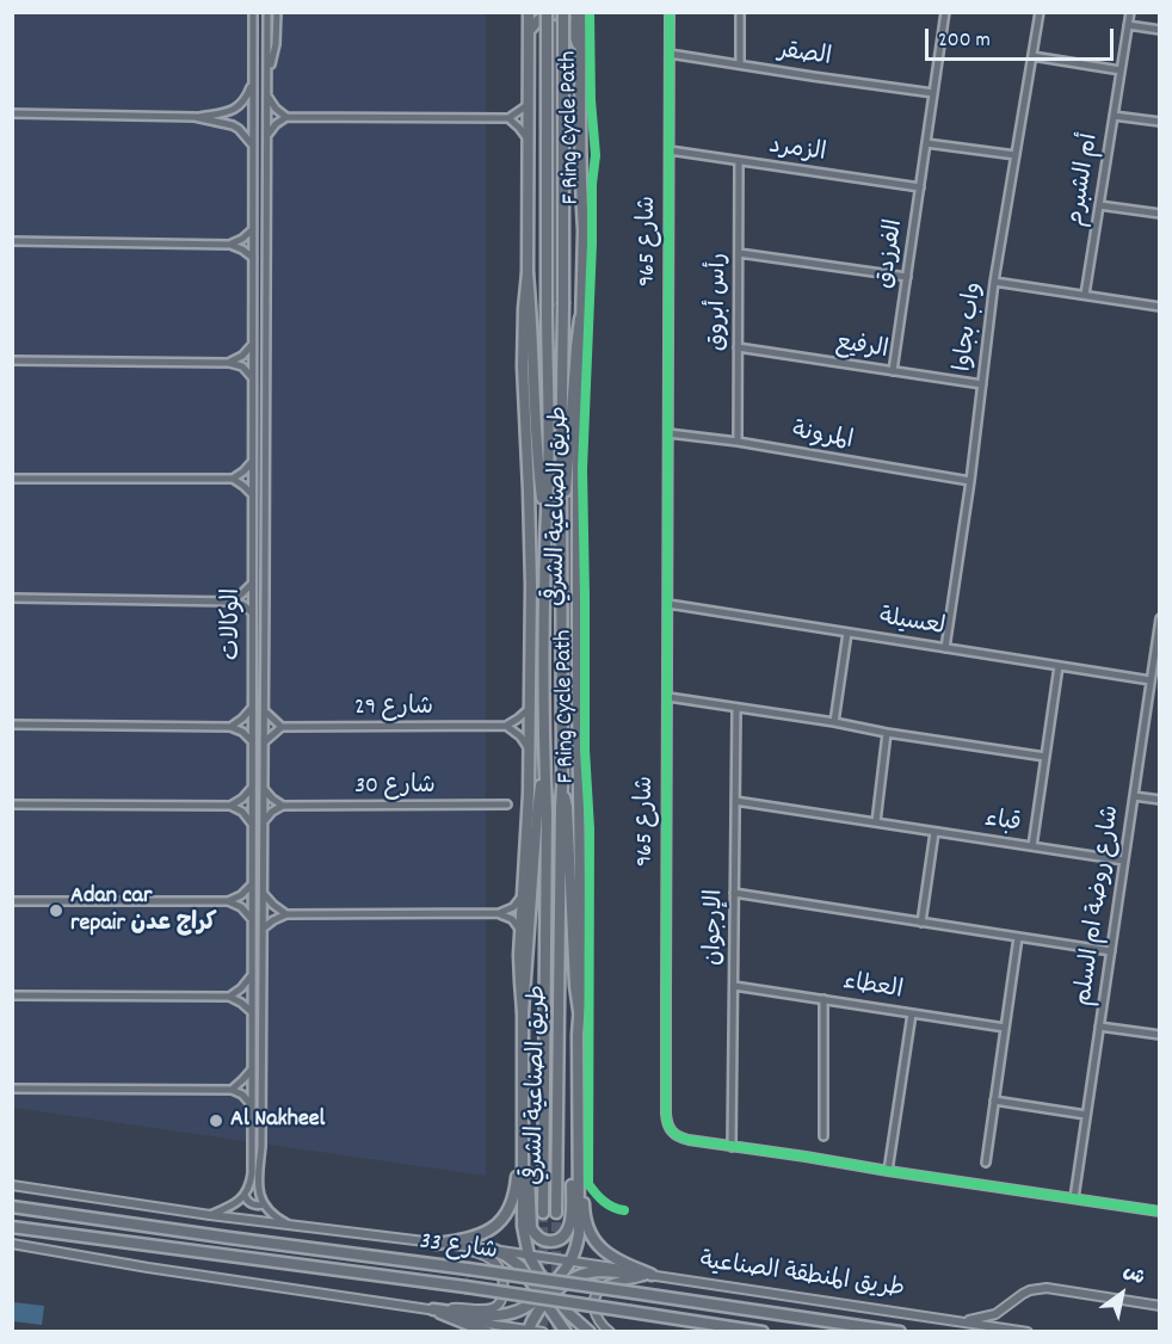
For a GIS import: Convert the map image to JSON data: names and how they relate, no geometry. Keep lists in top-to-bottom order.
{
  "streets": {
    "main road": ["طريق الصناعية الشرقي", "شارع 33"],
    "street": [
      "الصقر",
      "الزمرد",
      "أم الشبرم",
      "شارع 965",
      "الفرزدق",
      "رأس أبروق",
      "واب بجاوا",
      "الرفيع",
      "المرونة",
      "الوكالات",
      "لعسيلة",
      "شارع 29",
      "شارع 30",
      "قباء",
      "شارع روضة ام السلم",
      "الإرجوان",
      "العطاء",
      "طريق المنطقة الصناعية"
    ],
    "cycle path": ["F Ring Cycle Path"]
  },
  "crossings": [
    ["الصقر", "شارع 965"],
    ["الصقر", "الفرزدق"],
    ["الزمرد", "شارع 965"],
    ["الزمرد", "الفرزدق"],
    ["الزمرد", "رأس أبروق"],
    ["شارع 965", "المرونة"],
    ["شارع 965", "لعسيلة"],
    ["شارع 965", "شارع روضة ام السلم"],
    ["شارع 965", "الإرجوان"],
    ["الفرزدق", "الرفيع"],
    ["رأس أبروق", "الرفيع"],
    ["رأس أبروق", "المرونة"],
    ["واب بجاوا", "الرفيع"],
    ["واب بجاوا", "المرونة"],
    ["واب بجاوا", "لعسيلة"],
    ["لعسيلة", "شارع روضة ام السلم"],
    ["قباء", "شارع روضة ام السلم"],
    ["قباء", "الإرجوان"],
    ["الإرجوان", "العطاء"],
    ["شارع 33", "طريق المنطقة الصناعية"]
  ],
  "places": ["Adan car repair كراج عدن", "Al Nakheel"],
  "scale_bar": "200 m",
  "north": "top right"
}
